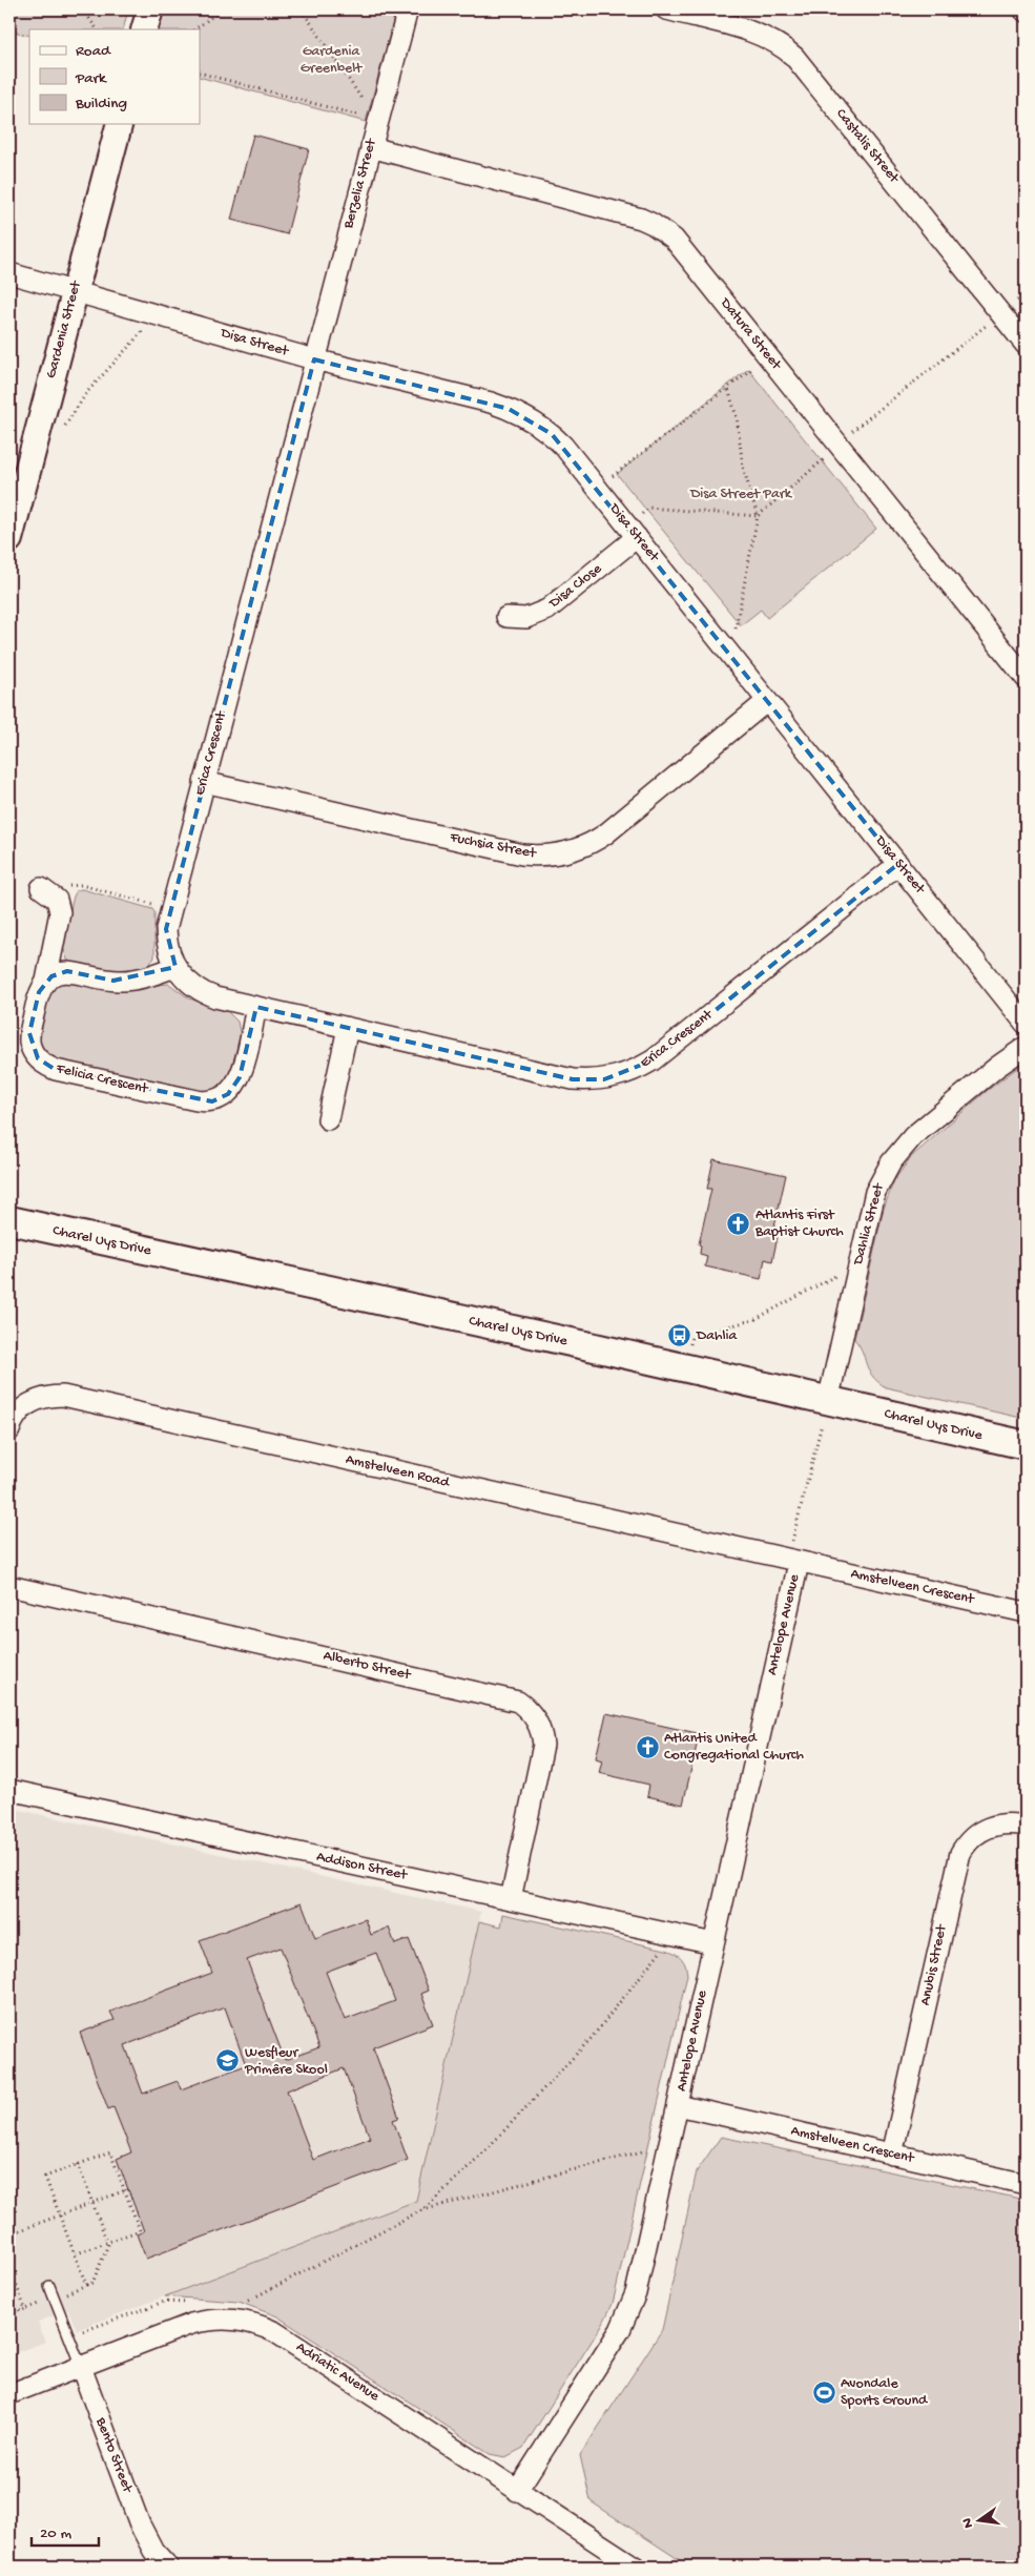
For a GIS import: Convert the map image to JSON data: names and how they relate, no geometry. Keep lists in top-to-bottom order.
{
  "streets": {
    "main road": ["Charel Uys Drive"],
    "street": [
      "Castalis Street",
      "Berzelia Street",
      "Gardenia Street",
      "Datura Street",
      "Disa Street",
      "Disa Close",
      "Erica Crescent",
      "Fuchsia Street",
      "Felicia Crescent",
      "Dahlia Street",
      "Amstelveen Road",
      "Amstelveen Crescent",
      "Antelope Avenue",
      "Alberto Street",
      "Addison Street",
      "Anubis Street",
      "Adriatic Avenue",
      "Bento Street"
    ]
  },
  "crossings": [
    ["Berzelia Street", "Datura Street"],
    ["Berzelia Street", "Disa Street"],
    ["Berzelia Street", "Erica Crescent"],
    ["Gardenia Street", "Disa Street"],
    ["Disa Street", "Disa Close"],
    ["Disa Street", "Erica Crescent"],
    ["Disa Street", "Fuchsia Street"],
    ["Erica Crescent", "Fuchsia Street"],
    ["Erica Crescent", "Felicia Crescent"],
    ["Dahlia Street", "Charel Uys Drive"],
    ["Amstelveen Road", "Amstelveen Crescent"],
    ["Amstelveen Road", "Antelope Avenue"],
    ["Amstelveen Crescent", "Antelope Avenue"],
    ["Amstelveen Crescent", "Anubis Street"],
    ["Antelope Avenue", "Addison Street"],
    ["Antelope Avenue", "Adriatic Avenue"],
    ["Alberto Street", "Addison Street"],
    ["Adriatic Avenue", "Bento Street"]
  ],
  "parks": ["Gardenia Greenbelt", "Disa Street Park"],
  "places": {
    "church": ["Atlantis First Baptist Church", "Atlantis United Congregational Church"],
    "bus stop": ["Dahlia"],
    "school or university": ["Wesfleur Primêre Skool"],
    "sports": ["Avondale Sports Ground"]
  },
  "legend": ["Road", "Park", "Building"],
  "scale_bar": "20 m",
  "north": "left"
}
